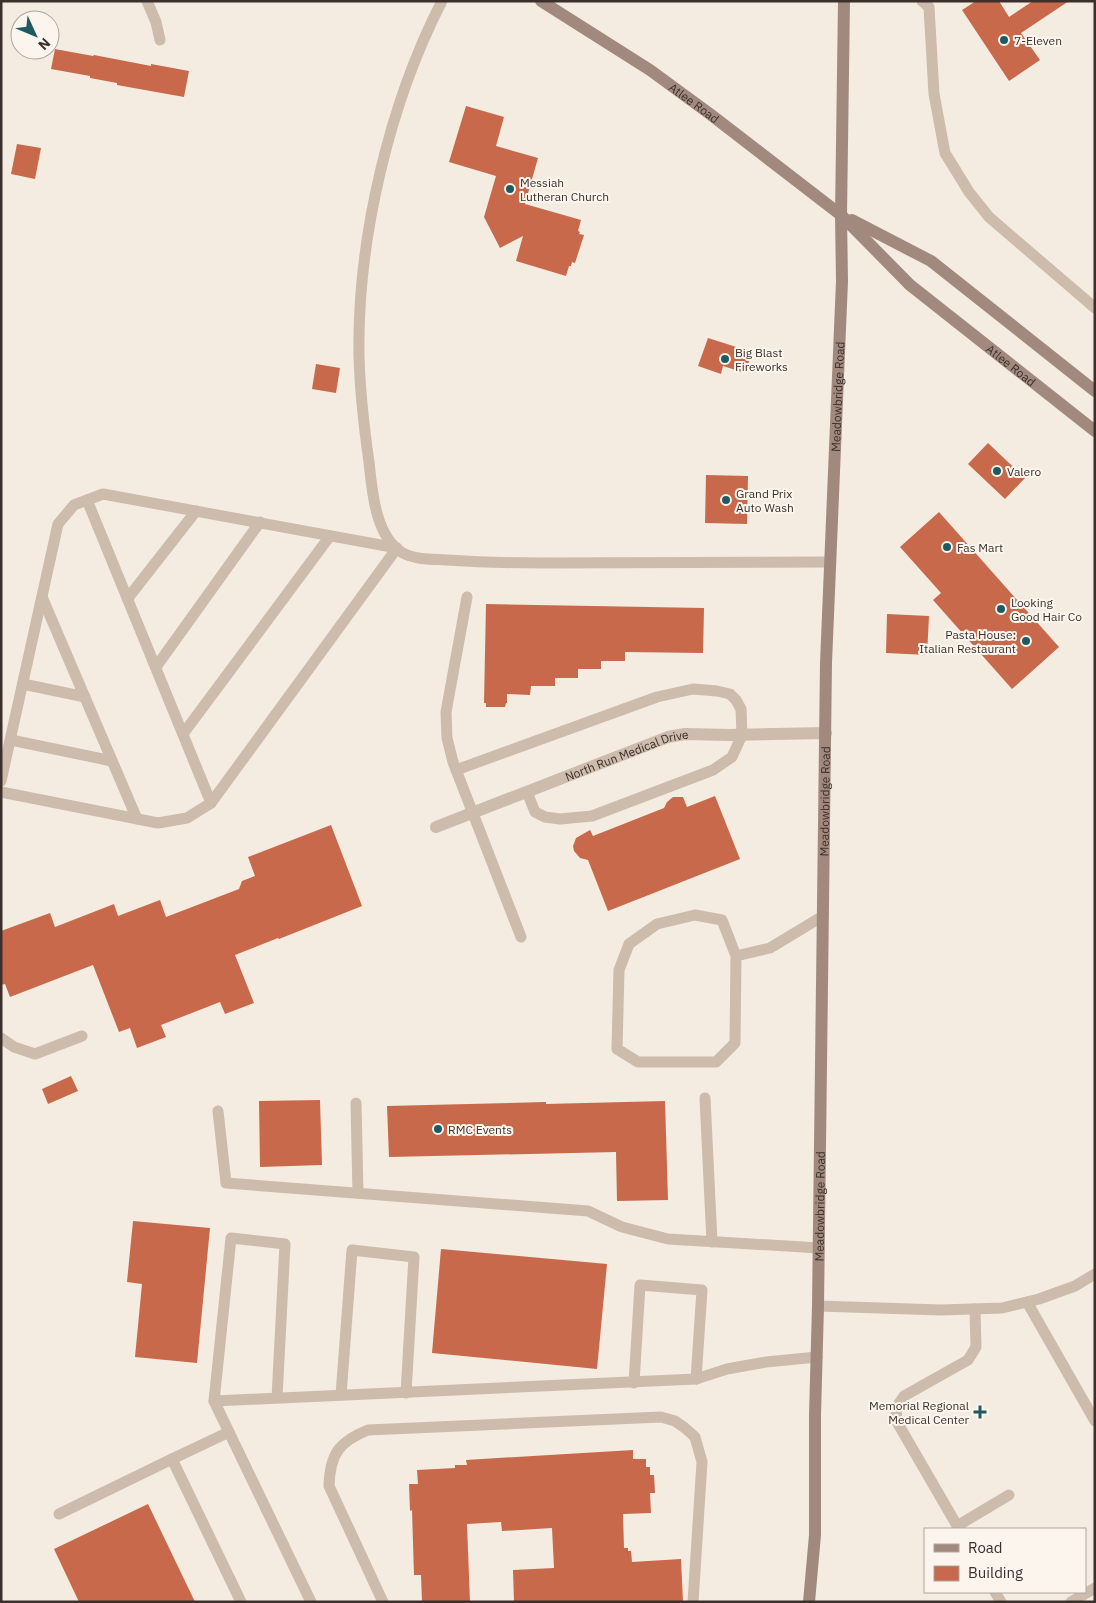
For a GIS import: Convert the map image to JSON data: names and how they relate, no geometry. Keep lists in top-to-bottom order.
{
  "streets": {
    "main road": ["Atlee Road", "Meadowbridge Road"],
    "street": ["North Run Medical Drive"]
  },
  "crossings": [
    ["Atlee Road", "Meadowbridge Road"],
    ["Meadowbridge Road", "North Run Medical Drive"]
  ],
  "places": {
    "other": [
      "7-Eleven",
      "Messiah Lutheran Church",
      "Big Blast Fireworks",
      "Valero",
      "Grand Prix Auto Wash",
      "Fas Mart",
      "Looking Good Hair Co",
      "Pasta House: Italian Restaurant",
      "RMC Events"
    ],
    "health": ["Memorial Regional Medical Center"]
  },
  "legend": ["Road", "Building"],
  "north": "bottom right"
}
